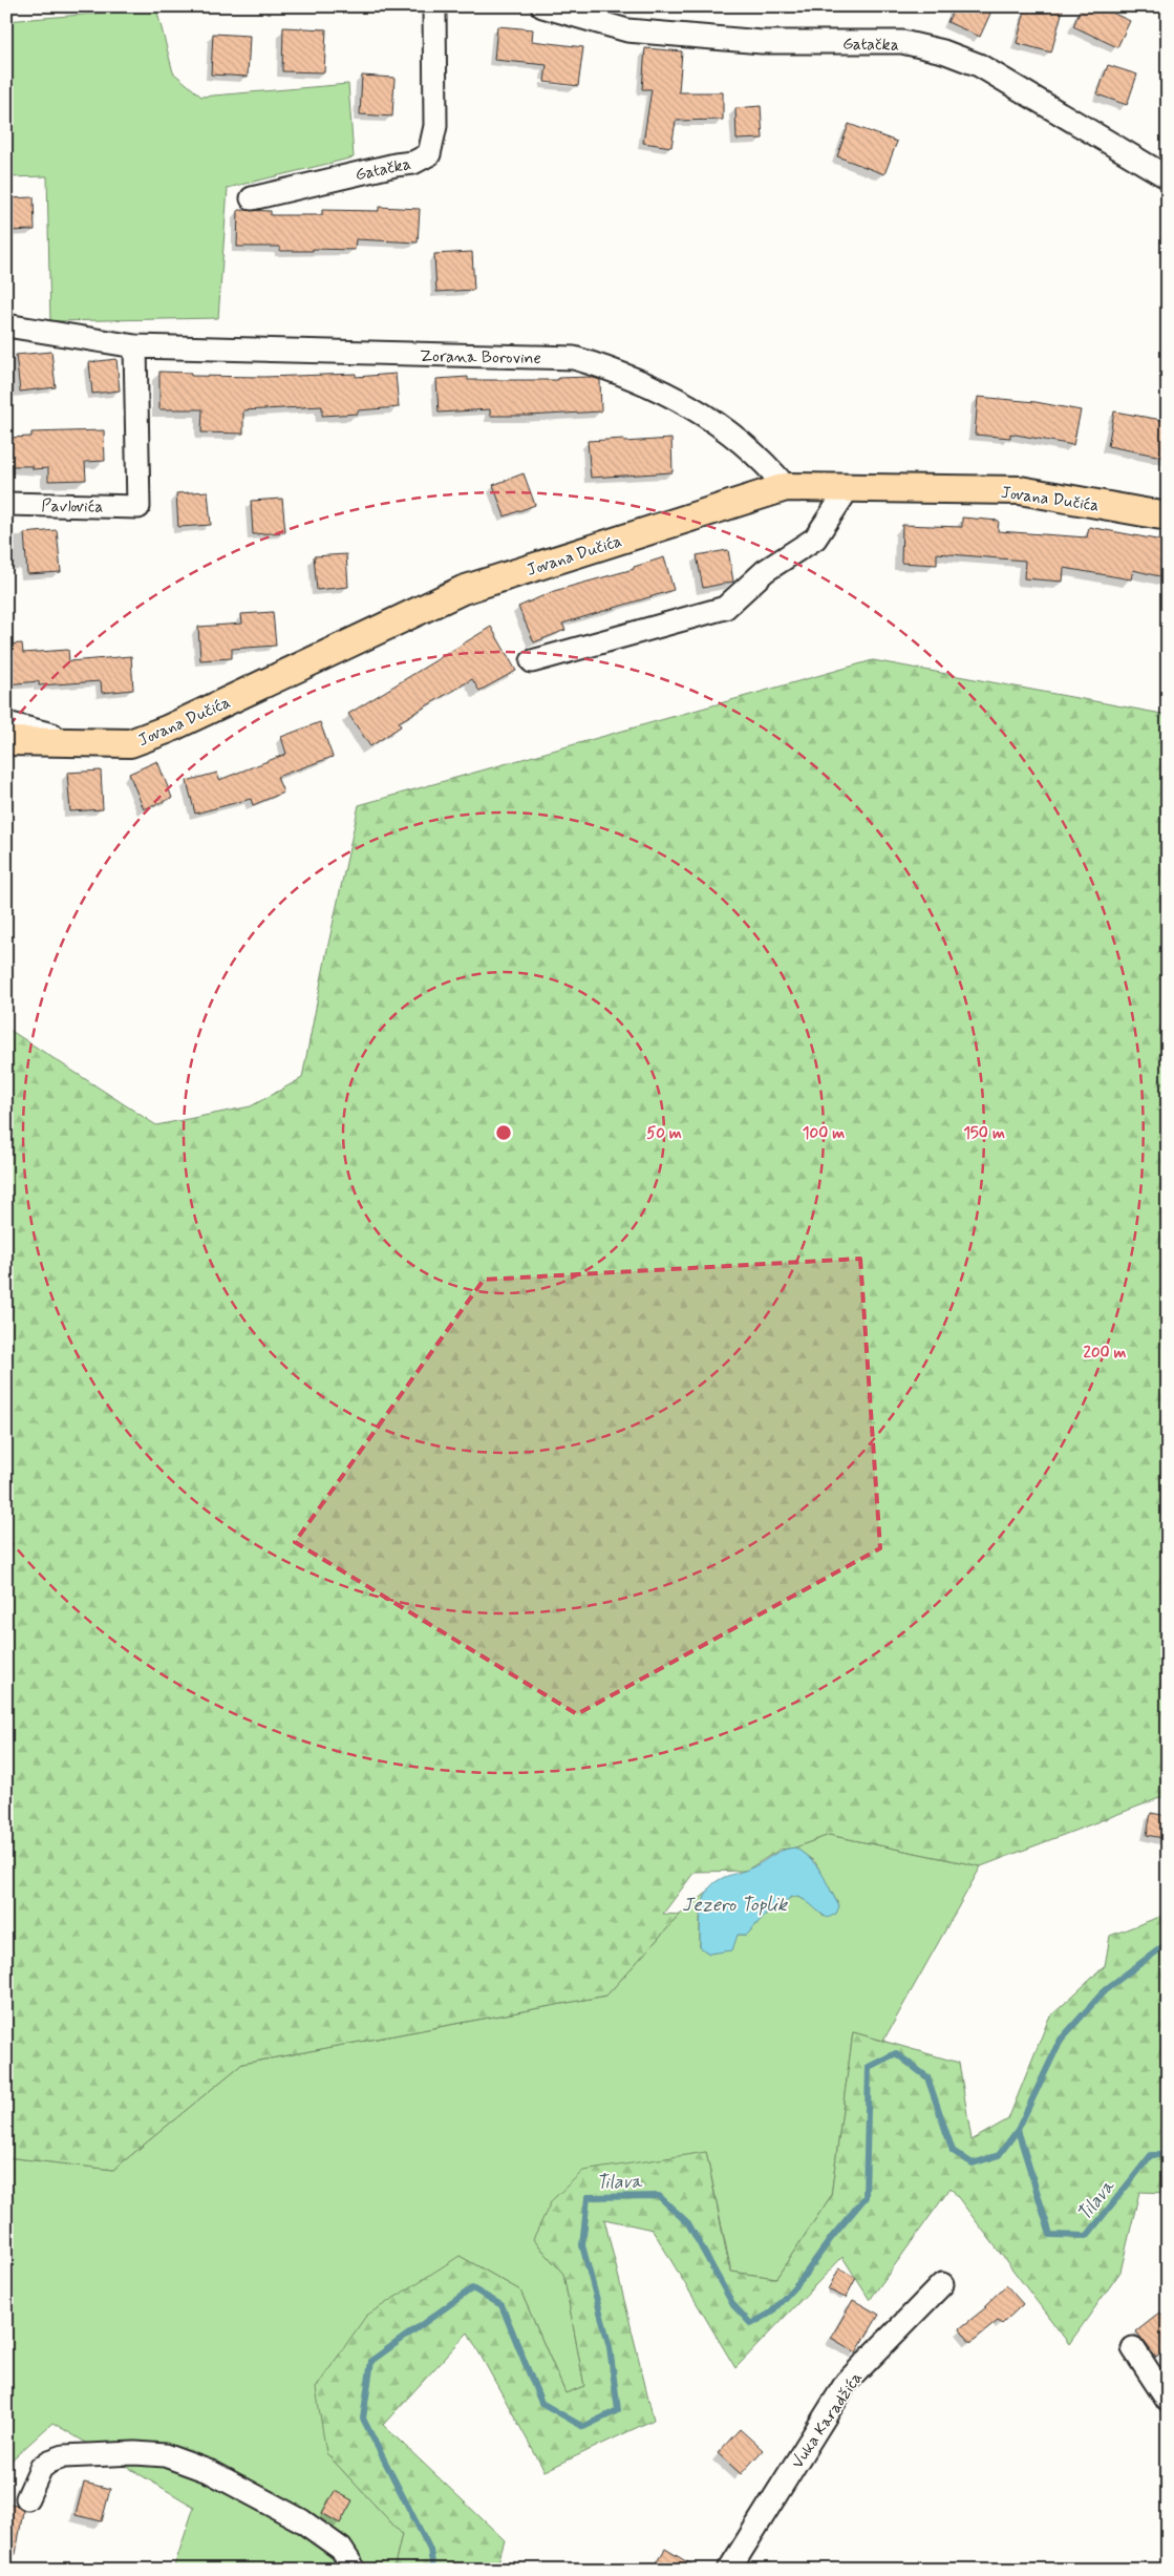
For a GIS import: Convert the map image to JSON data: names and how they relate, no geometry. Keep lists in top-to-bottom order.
{
  "streets": {
    "main road": ["Jovana Dučića"],
    "street": [
      "Gatačka",
      "Zorana Borovine",
      "Pavlovića",
      "Vuka Karadžića"
    ]
  },
  "crossings": [
    ["Zorana Borovine", "Jovana Dučića"],
    ["Zorana Borovine", "Pavlovića"]
  ],
  "water": ["Jezero Toplik", "Tilava"],
  "rings": [
    "50 m",
    "100 m",
    "150 m",
    "200 m"
  ]
}
